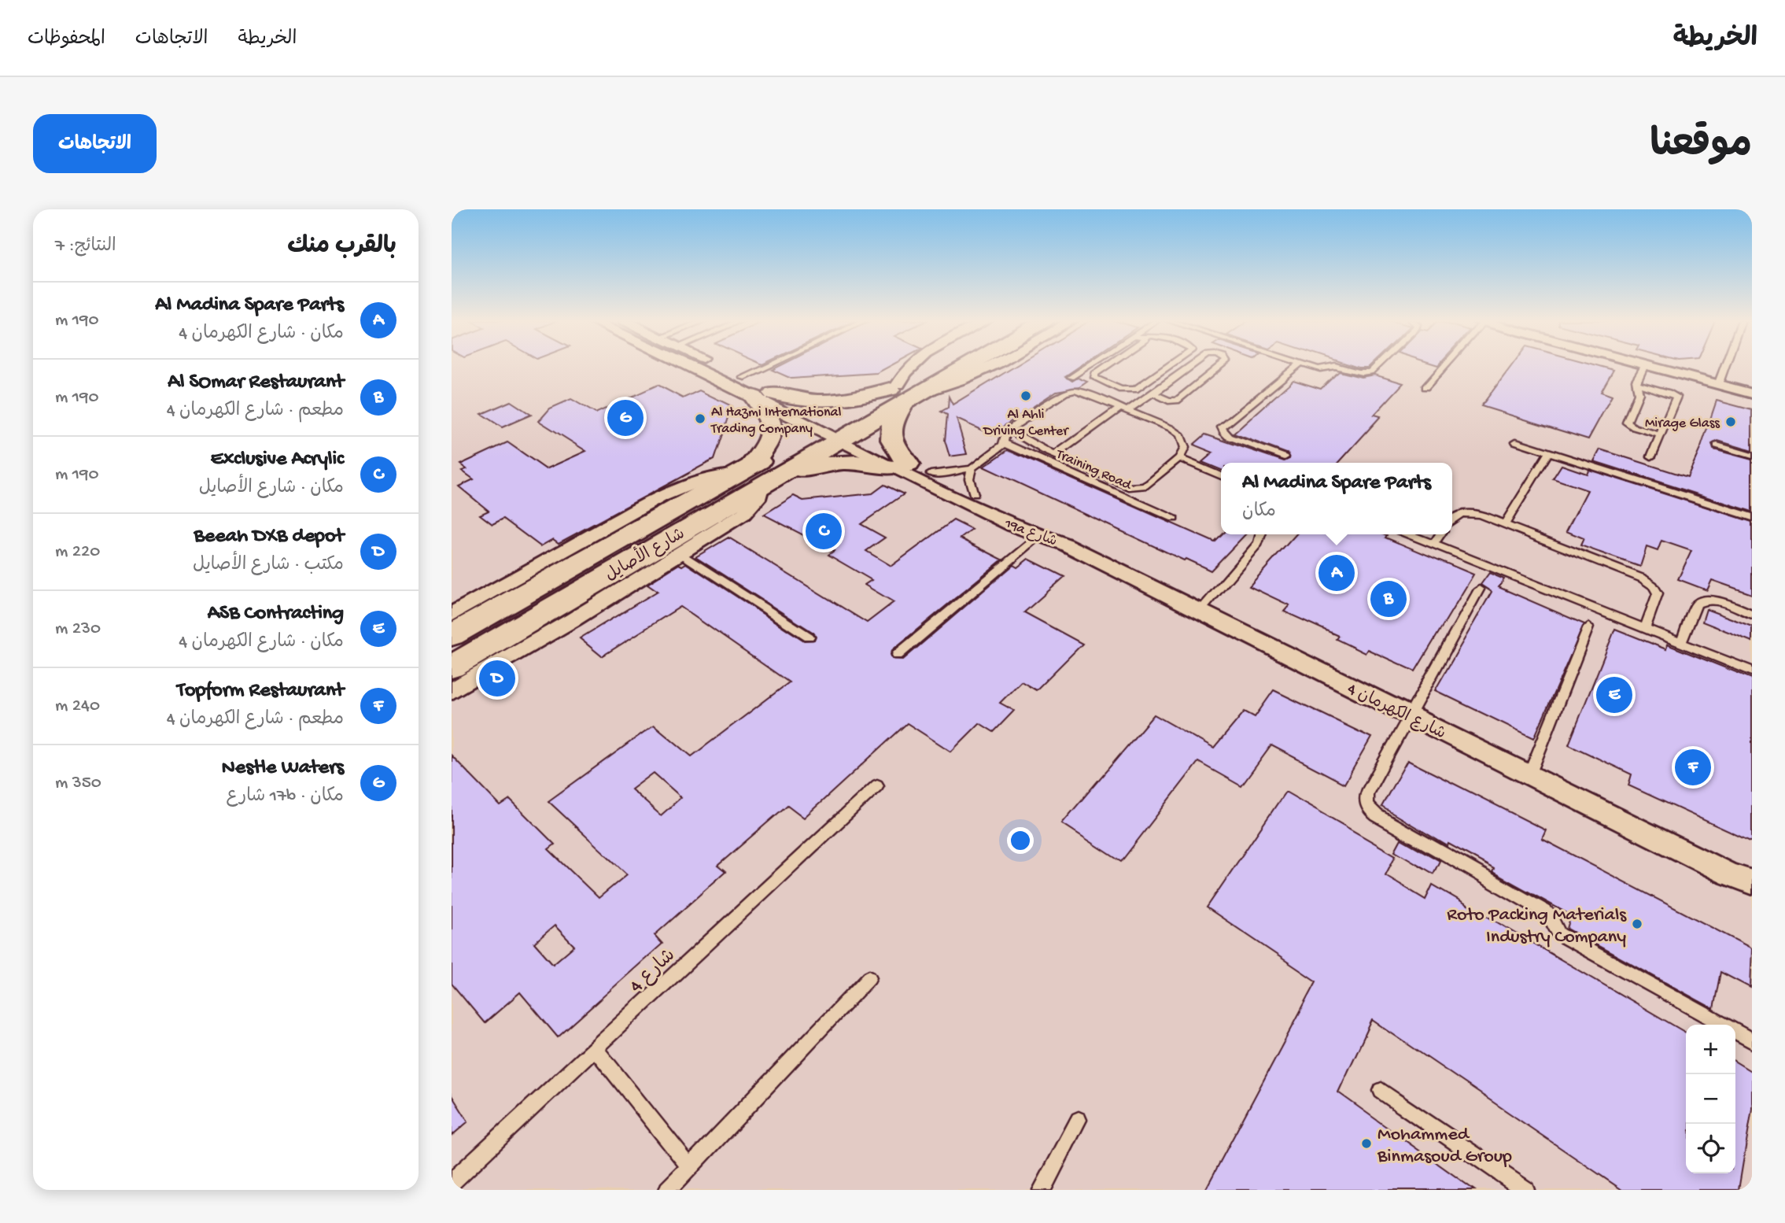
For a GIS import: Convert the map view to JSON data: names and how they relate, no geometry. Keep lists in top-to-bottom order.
{
  "streets": {
    "main road": ["شارع الأصايل"],
    "street": ["19a شارع", "شارع الكهرمان 4"],
    "lane": ["Training Road", "شارع 4"]
  },
  "crossings": [
    ["19a شارع", "شارع الأصايل"],
    ["19a شارع", "شارع الكهرمان 4"]
  ],
  "places": [
    "Al Ahli Driving Center",
    "Al Hazmi International Trading Company",
    "Mirage Glass",
    "Roto Packing Materials Industry Company",
    "Mohammed Binmasoud Group"
  ],
  "page": {
    "header": "الخريطة",
    "nav": ["الخريطة", "الاتجاهات", "المحفوظات"],
    "title": "موقعنا",
    "buttons": "الاتجاهات",
    "heading": ["بالقرب منك", "النتائج: 7"],
    "list": [
      {
        "mark": "A",
        "name": "Al Madina Spare Parts",
        "note": "مكان · شارع الكهرمان 4",
        "value": "190 m"
      },
      {
        "mark": "B",
        "name": "Al SOmar Restaurant",
        "note": "مطعم · شارع الكهرمان 4",
        "value": "190 m"
      },
      {
        "mark": "C",
        "name": "Exclusive Acrylic",
        "note": "مكان · شارع الأصايل",
        "value": "190 m"
      },
      {
        "mark": "D",
        "name": "Beeah DXB depot",
        "note": "مكتب · شارع الأصايل",
        "value": "220 m"
      },
      {
        "mark": "E",
        "name": "ASB Contracting",
        "note": "مكان · شارع الكهرمان 4",
        "value": "230 m"
      },
      {
        "mark": "F",
        "name": "Topform Restaurant",
        "note": "مطعم · شارع الكهرمان 4",
        "value": "240 m"
      },
      {
        "mark": "G",
        "name": "Nestle Waters",
        "note": "مكان · 17b شارع",
        "value": "350 m"
      }
    ],
    "pins": [
      "G",
      "C",
      "A",
      "B",
      "D",
      "E",
      "F"
    ],
    "popup": ["Al Madina Spare Parts", "مكان"],
    "map_buttons": ["+", "−"]
  }
}
